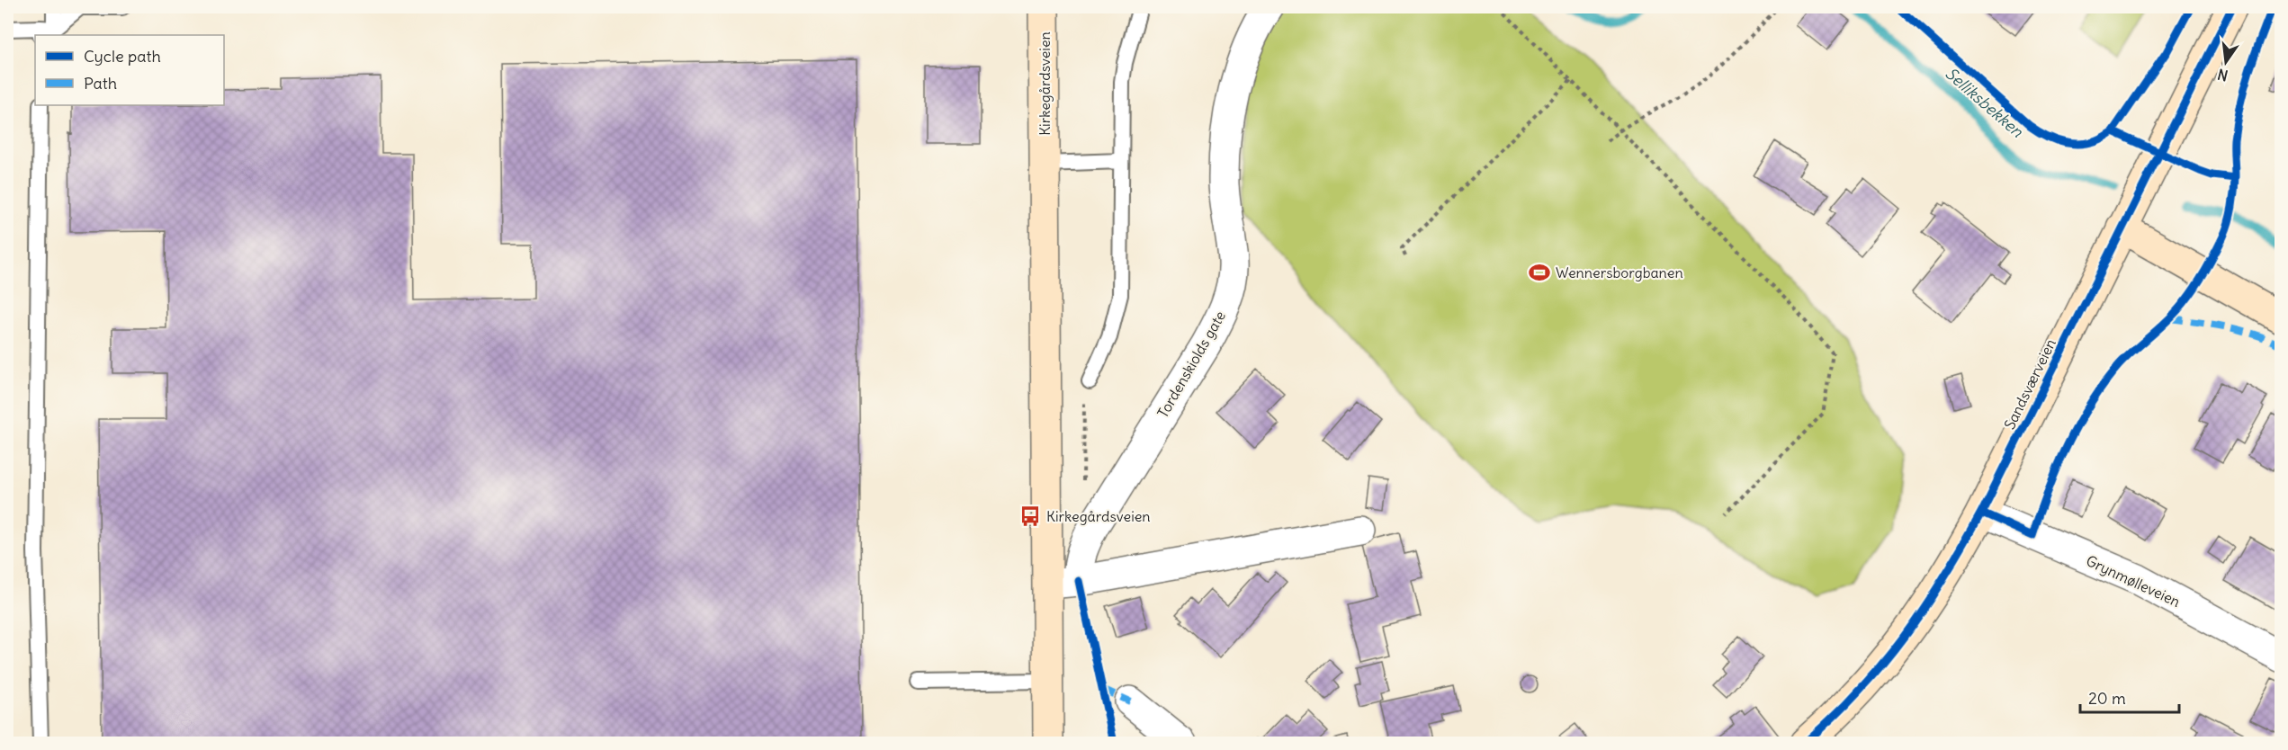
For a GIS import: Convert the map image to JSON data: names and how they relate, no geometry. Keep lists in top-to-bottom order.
{
  "streets": {
    "street": [
      "Kirkegårdsveien",
      "Tordenskiolds gate",
      "Sandsværveien",
      "Grynmølleveien"
    ]
  },
  "crossings": [
    ["Sandsværveien", "Grynmølleveien"]
  ],
  "water": ["Selliksbekken"],
  "places": {
    "sports": ["Wennersborgbanen"],
    "bus stop": ["Kirkegårdsveien"]
  },
  "legend": ["Cycle path", "Path"],
  "scale_bar": "20 m",
  "north": "bottom"
}
